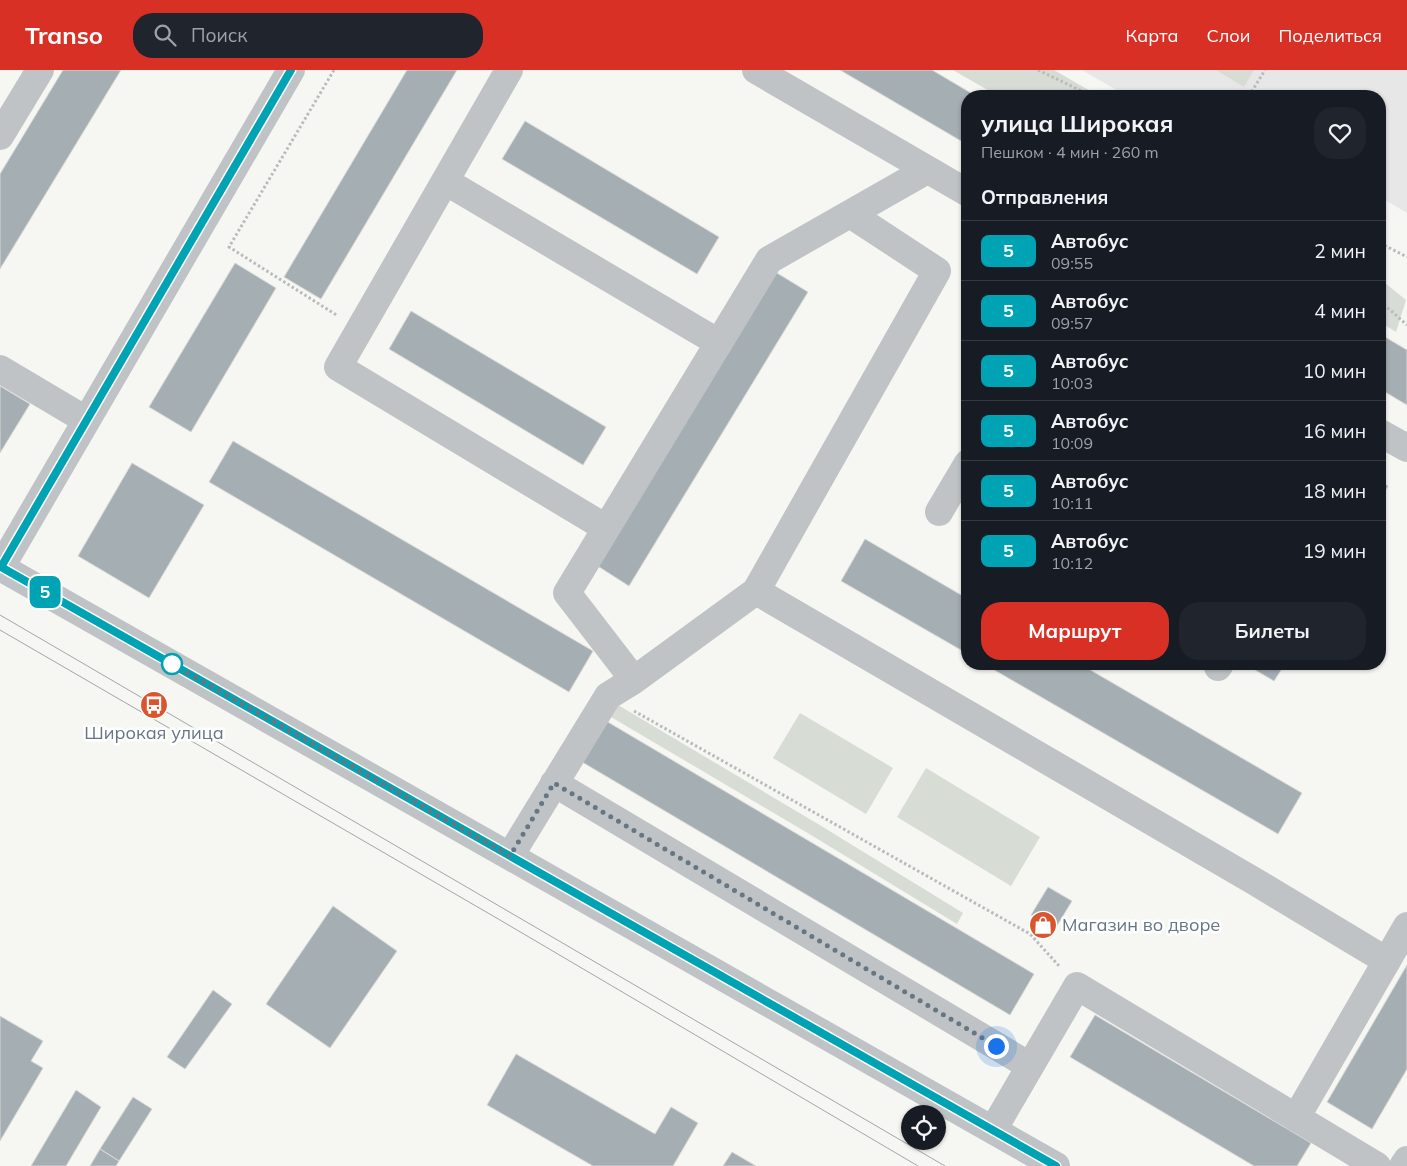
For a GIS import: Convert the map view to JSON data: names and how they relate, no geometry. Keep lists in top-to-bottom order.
{
  "places": {
    "bus stop": ["Широкая улица"],
    "shop": ["Магазин во дворе"]
  },
  "lines": ["bus line 5"],
  "page": {
    "header": "Transo",
    "search": "Поиск",
    "nav": ["Карта", "Слои", "Поделиться"],
    "on_map": "5",
    "heading": [
      ["улица Широкая", "Пешком · 4 мин · 260 m"],
      "Отправления"
    ],
    "list": [
      {
        "mark": "5",
        "name": "Автобус",
        "note": "09:55",
        "value": "2 мин"
      },
      {
        "mark": "5",
        "name": "Автобус",
        "note": "09:57",
        "value": "4 мин"
      },
      {
        "mark": "5",
        "name": "Автобус",
        "note": "10:03",
        "value": "10 мин"
      },
      {
        "mark": "5",
        "name": "Автобус",
        "note": "10:09",
        "value": "16 мин"
      },
      {
        "mark": "5",
        "name": "Автобус",
        "note": "10:11",
        "value": "18 мин"
      },
      {
        "mark": "5",
        "name": "Автобус",
        "note": "10:12",
        "value": "19 мин"
      }
    ],
    "buttons": ["Маршрут", "Билеты"]
  }
}
